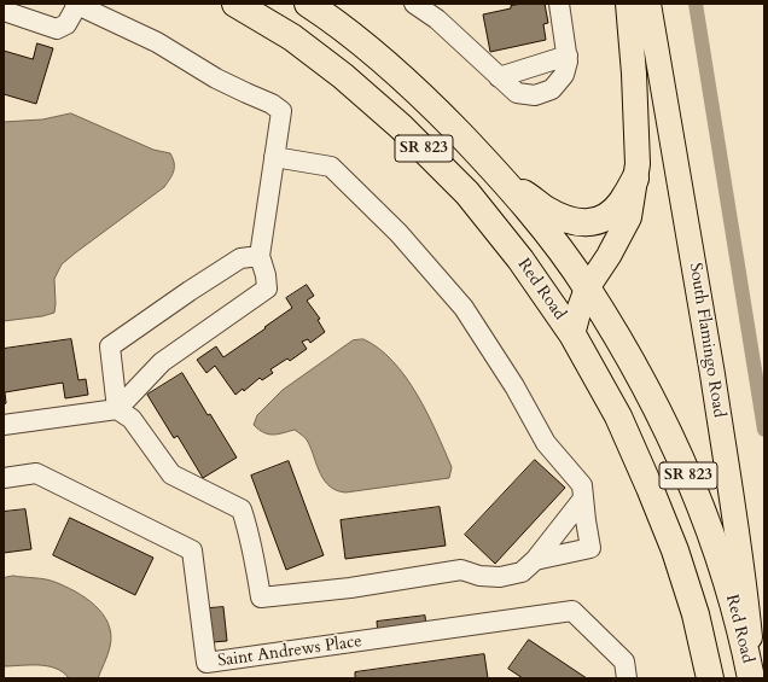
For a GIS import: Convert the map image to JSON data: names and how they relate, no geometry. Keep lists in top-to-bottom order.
{
  "streets": {
    "highway": ["SR 823", "Red Road"],
    "main road": ["South Flamingo Road"],
    "street": ["Saint Andrews Place"]
  },
  "crossings": [
    ["Red Road", "South Flamingo Road"]
  ]
}
